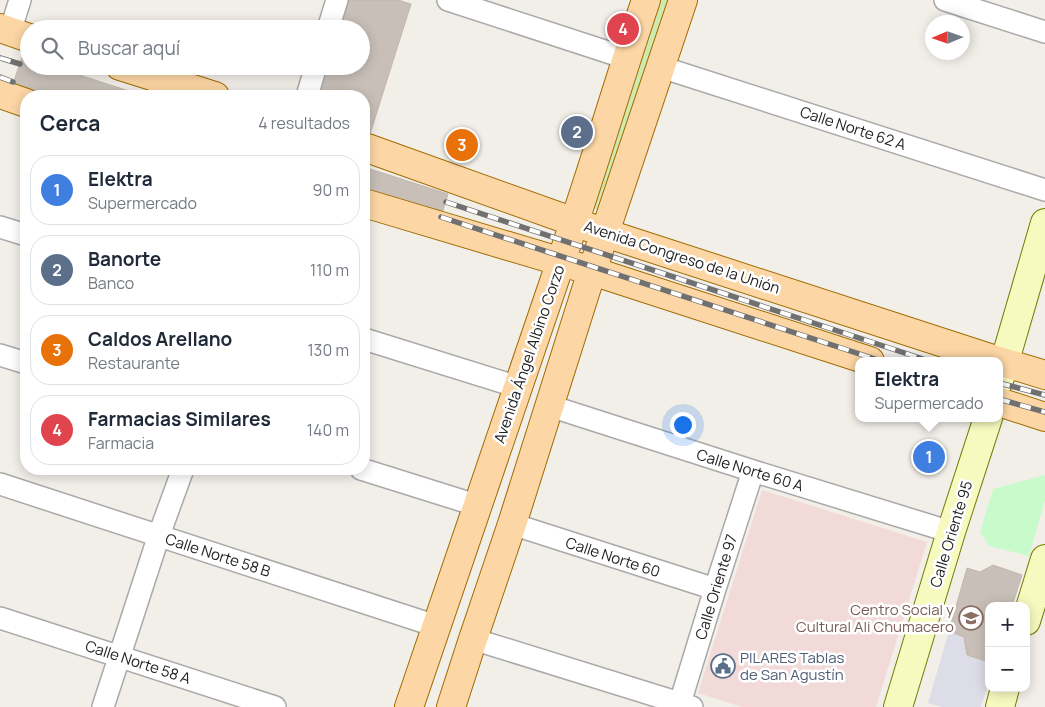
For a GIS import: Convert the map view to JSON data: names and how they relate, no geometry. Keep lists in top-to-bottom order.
{
  "streets": {
    "main road": ["Avenida Congreso de la Unión", "Avenida Ángel Albino Corzo"],
    "street": [
      "Calle Norte 62 A",
      "Calle Norte 60 A",
      "Calle Oriente 95",
      "Calle Norte 58 B",
      "Calle Norte 60",
      "Calle Oriente 97",
      "Calle Norte 58 A"
    ]
  },
  "crossings": [
    ["Avenida Congreso de la Unión", "Avenida Ángel Albino Corzo"],
    ["Avenida Ángel Albino Corzo", "Calle Norte 58 B"],
    ["Calle Norte 60 A", "Calle Oriente 95"],
    ["Calle Norte 60 A", "Calle Oriente 97"],
    ["Calle Norte 60", "Calle Oriente 97"]
  ],
  "places": {
    "school or university": ["Centro Social y Cultural Ali Chumacero"],
    "public building": ["PILARES Tablas de San Agustín"]
  },
  "north": "left",
  "page": {
    "pins": [
      "4",
      "2",
      "3",
      "1"
    ],
    "search": "Buscar aquí",
    "heading": ["Cerca", "4 resultados"],
    "list": [
      {
        "mark": "1",
        "name": "Elektra",
        "note": "Supermercado",
        "value": "90 m"
      },
      {
        "mark": "2",
        "name": "Banorte",
        "note": "Banco",
        "value": "110 m"
      },
      {
        "mark": "3",
        "name": "Caldos Arellano",
        "note": "Restaurante",
        "value": "130 m"
      },
      {
        "mark": "4",
        "name": "Farmacias Similares",
        "note": "Farmacia",
        "value": "140 m"
      }
    ],
    "popup": ["Elektra", "Supermercado"],
    "map_buttons": ["+", "−"]
  }
}
